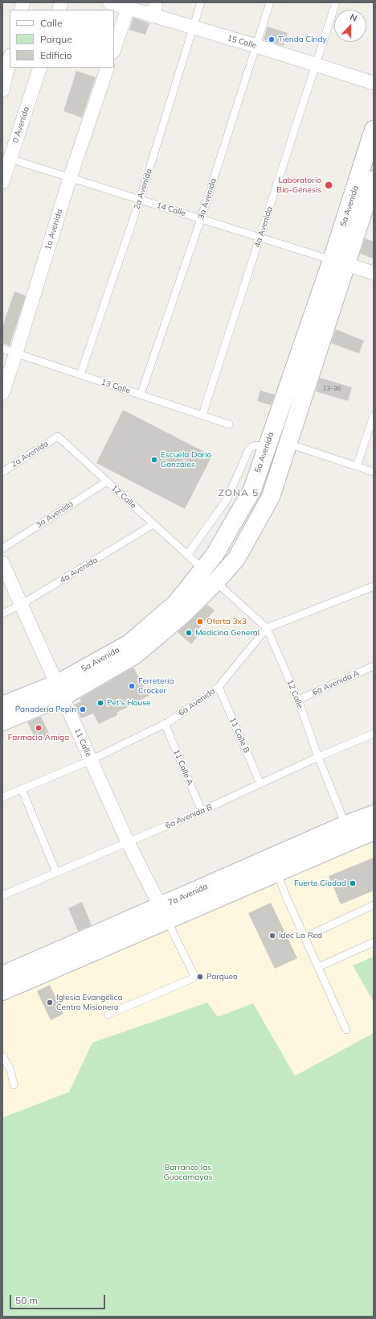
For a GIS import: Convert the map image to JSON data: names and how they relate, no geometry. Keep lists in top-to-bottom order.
{
  "streets": {
    "street": [
      "15 Calle",
      "0 Avenida",
      "5a Avenida",
      "14 Calle",
      "1a Avenida",
      "11 Calle",
      "7a Avenida"
    ],
    "lane": [
      "2a Avenida",
      "3a Avenida",
      "4a Avenida",
      "13 Calle",
      "12 Calle",
      "6a Avenida A",
      "6a Avenida",
      "11 Calle B",
      "11 Calle A",
      "6a Avenida B"
    ]
  },
  "crossings": [
    ["15 Calle", "2a Avenida"],
    ["15 Calle", "3a Avenida"],
    ["15 Calle", "4a Avenida"],
    ["0 Avenida", "14 Calle"],
    ["2a Avenida", "14 Calle"],
    ["2a Avenida", "13 Calle"],
    ["2a Avenida", "12 Calle"],
    ["3a Avenida", "14 Calle"],
    ["3a Avenida", "13 Calle"],
    ["3a Avenida", "12 Calle"],
    ["5a Avenida", "14 Calle"],
    ["5a Avenida", "12 Calle"],
    ["5a Avenida", "11 Calle"],
    ["14 Calle", "4a Avenida"],
    ["14 Calle", "1a Avenida"],
    ["4a Avenida", "13 Calle"],
    ["4a Avenida", "12 Calle"],
    ["4a Avenida", "11 Calle"],
    ["1a Avenida", "13 Calle"],
    ["12 Calle", "6a Avenida A"],
    ["12 Calle", "6a Avenida"],
    ["12 Calle", "6a Avenida B"],
    ["12 Calle", "7a Avenida"],
    ["6a Avenida", "11 Calle B"],
    ["6a Avenida", "11 Calle"],
    ["6a Avenida", "11 Calle A"],
    ["11 Calle B", "6a Avenida B"],
    ["11 Calle", "6a Avenida B"],
    ["11 Calle", "7a Avenida"],
    ["11 Calle A", "6a Avenida B"]
  ],
  "districts": ["ZONA 5"],
  "parks": ["Barranco las Guacamayas"],
  "places": [
    "Tienda Cindy",
    "Laboratorio Bio-Génesis",
    "Escuela Darío Gonzáles",
    "Oferta 3x3",
    "Medicina General",
    "Ferretería Crocker",
    "Pet's House",
    "Panadería Pepin",
    "Farmacia Amiga",
    "Fuerte Ciudad",
    "Idec La Red",
    "Parqueo",
    "Iglesia Evangélica Centro Misionero"
  ],
  "house_numbers": ["13-36"],
  "legend": ["Calle", "Parque", "Edificio"],
  "scale_bar": "50 m",
  "north": "top"
}
